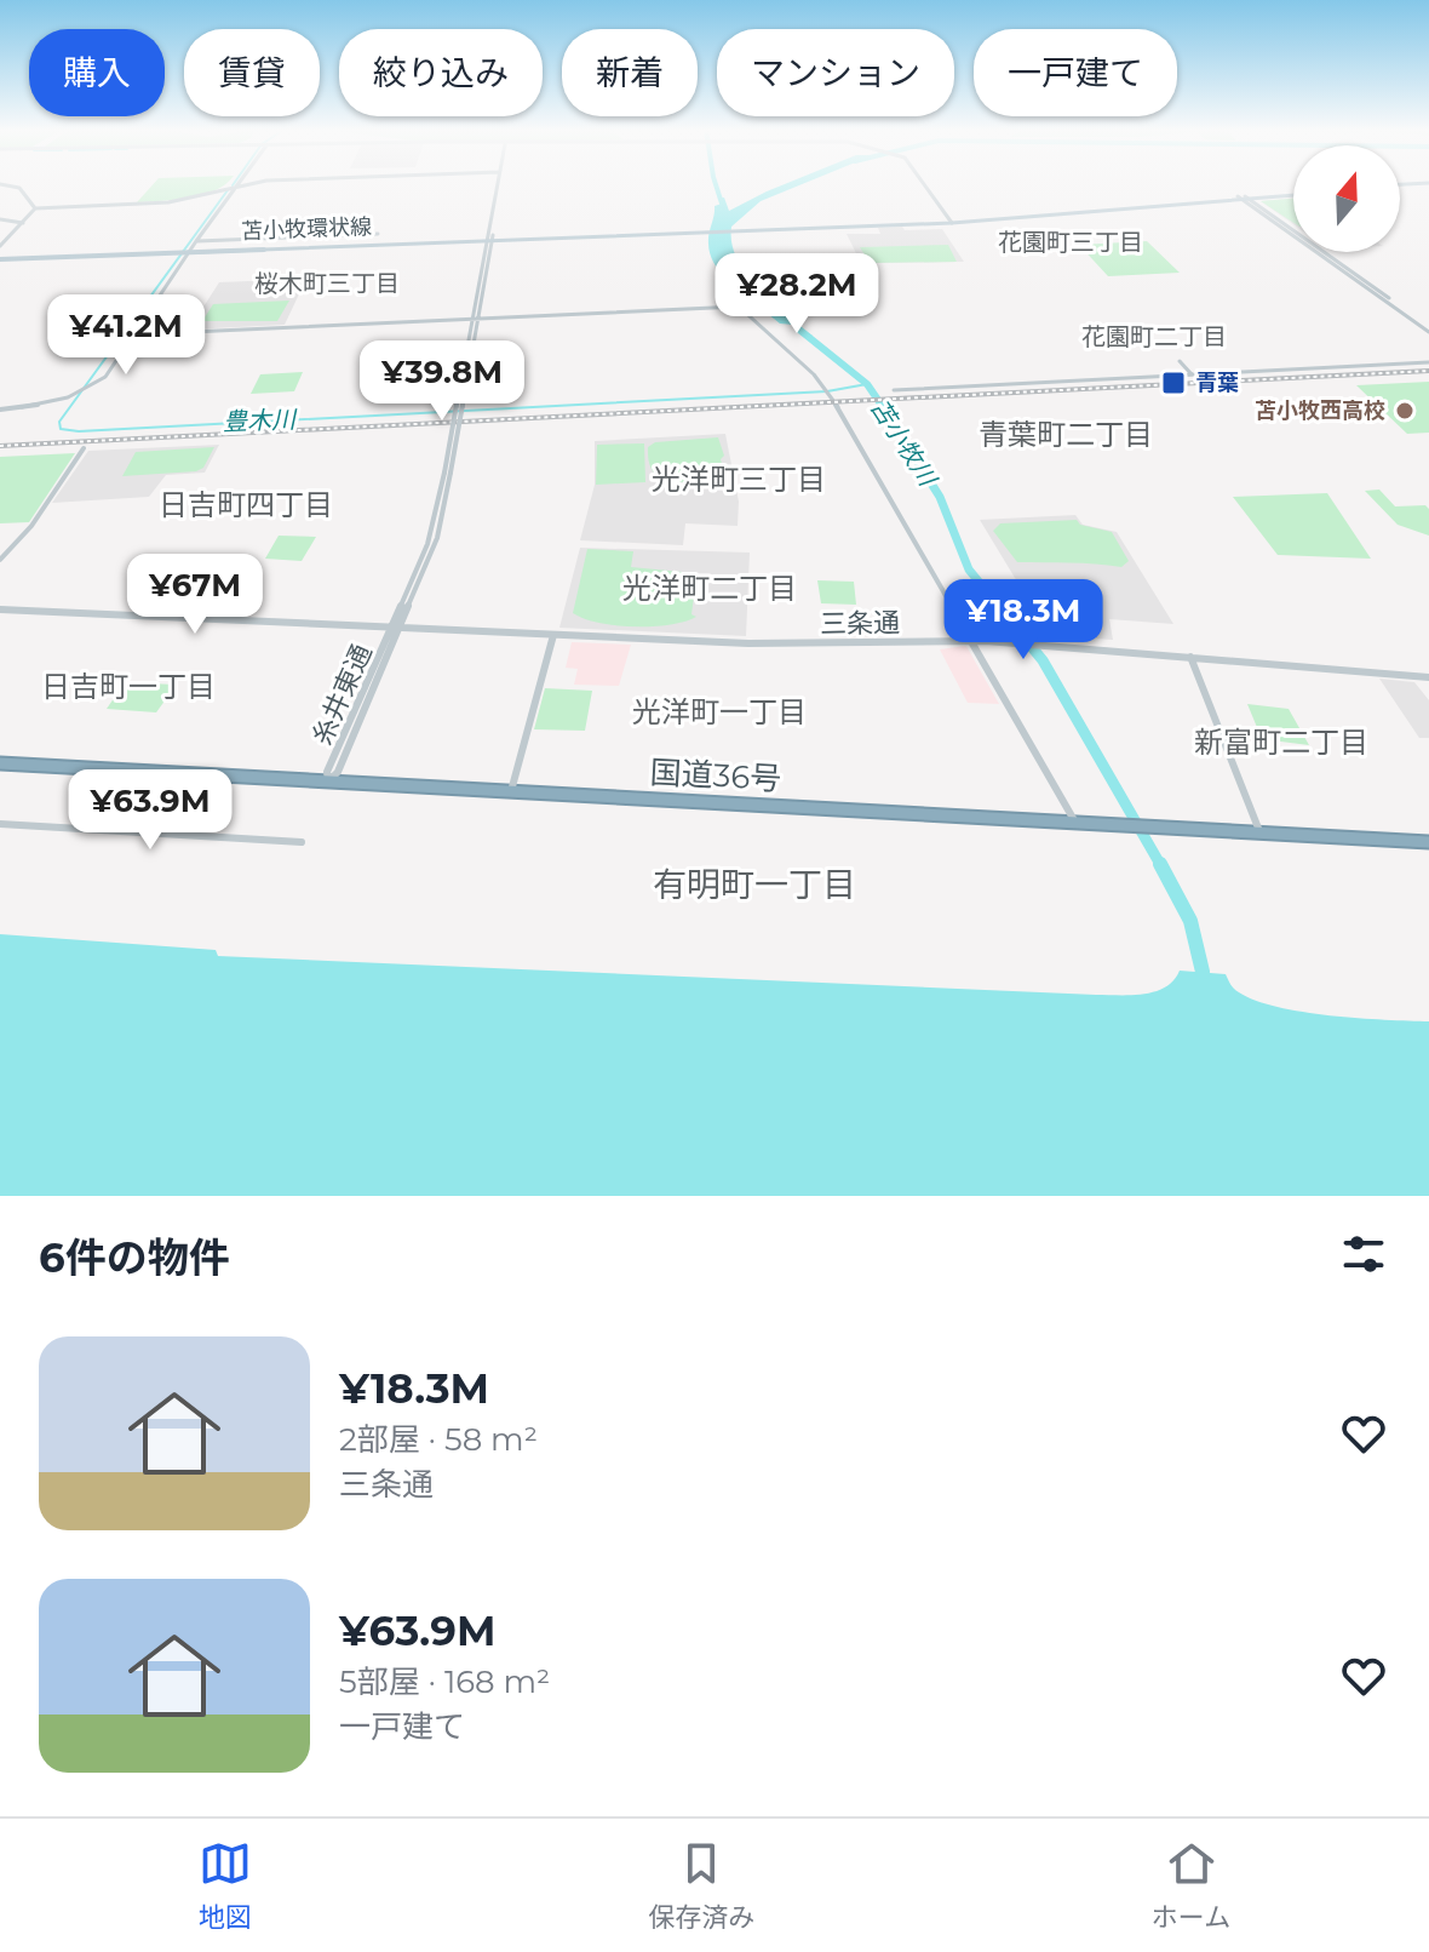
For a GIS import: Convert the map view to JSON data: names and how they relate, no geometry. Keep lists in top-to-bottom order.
{
  "streets": {
    "highway": ["国道36号"],
    "main road": ["苫小牧環状線"],
    "street": ["三条通", "糸井東通"]
  },
  "crossings": [
    ["苫小牧環状線", "糸井東通"],
    ["三条通", "糸井東通"],
    ["糸井東通", "国道36号"]
  ],
  "districts": [
    "花園町三丁目",
    "桜木町三丁目",
    "花園町二丁目",
    "青葉町二丁目",
    "光洋町三丁目",
    "日吉町四丁目",
    "光洋町二丁目",
    "日吉町一丁目",
    "光洋町一丁目",
    "新富町二丁目",
    "有明町一丁目"
  ],
  "water": ["豊木川", "苫小牧川"],
  "places": {
    "transit": ["青葉"],
    "other": ["苫小牧西高校"]
  },
  "north": "top",
  "page": {
    "chip": [
      "購入",
      "賃貸",
      "絞り込み",
      "新着",
      "マンション",
      "一戸建て"
    ],
    "price": [
      "¥28.2M",
      "¥41.2M",
      "¥39.8M",
      "¥67M",
      "¥18.3M",
      "¥63.9M"
    ],
    "heading": "6件の物件",
    "list": [
      {
        "name": "¥18.3M",
        "note": "2部屋 · 58 m² · 三条通"
      },
      {
        "name": "¥63.9M",
        "note": "5部屋 · 168 m² · 一戸建て"
      }
    ],
    "tabs": ["地図", "保存済み", "ホーム"]
  }
}
